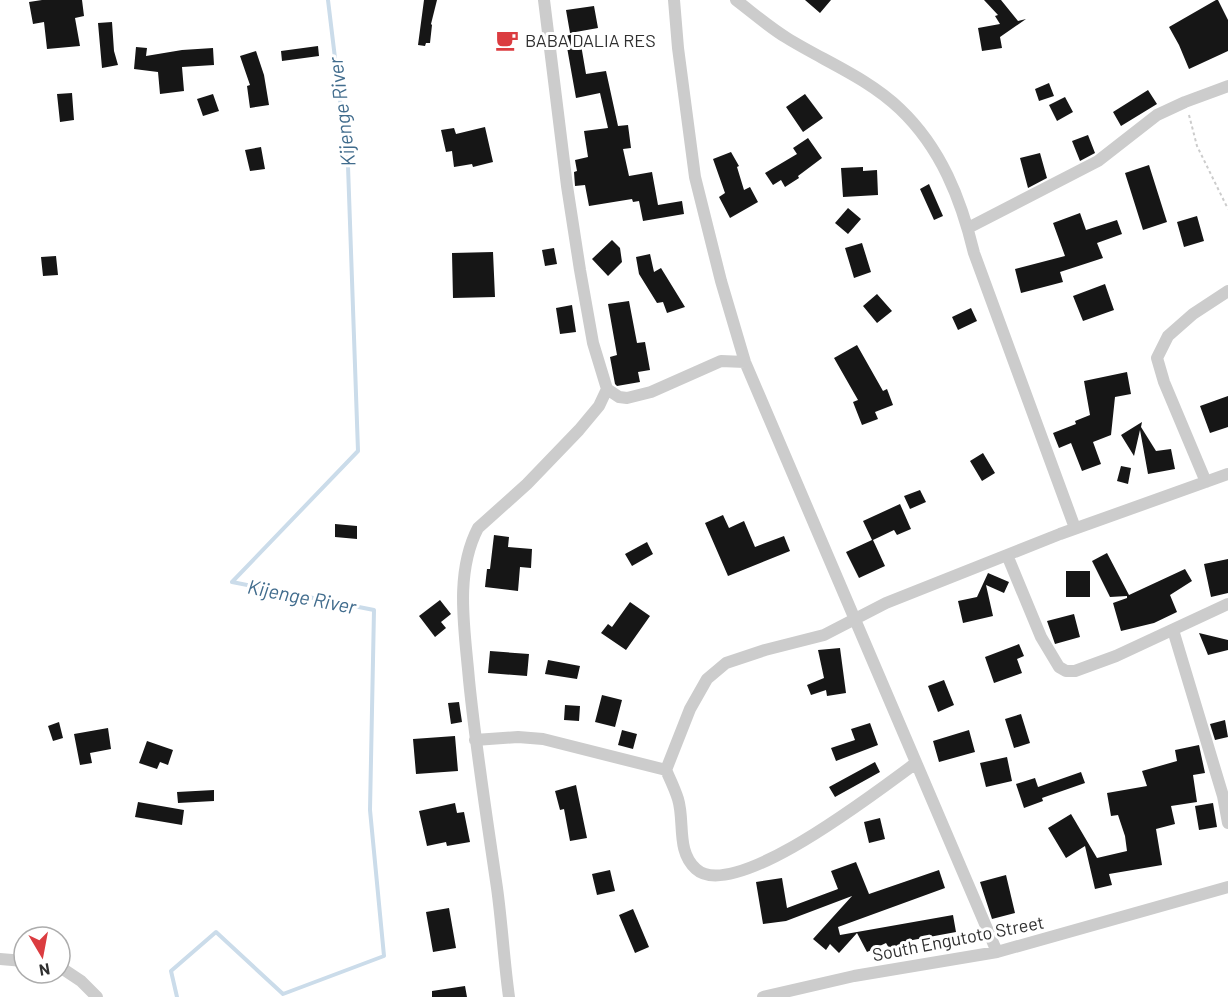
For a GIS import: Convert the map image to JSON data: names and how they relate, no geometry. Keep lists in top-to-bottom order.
{
  "streets": {
    "street": ["South Engutoto Street"]
  },
  "water": ["Kijenge River"],
  "places": {
    "cafe": ["BABA DALIA RES"]
  },
  "north": "bottom"
}
